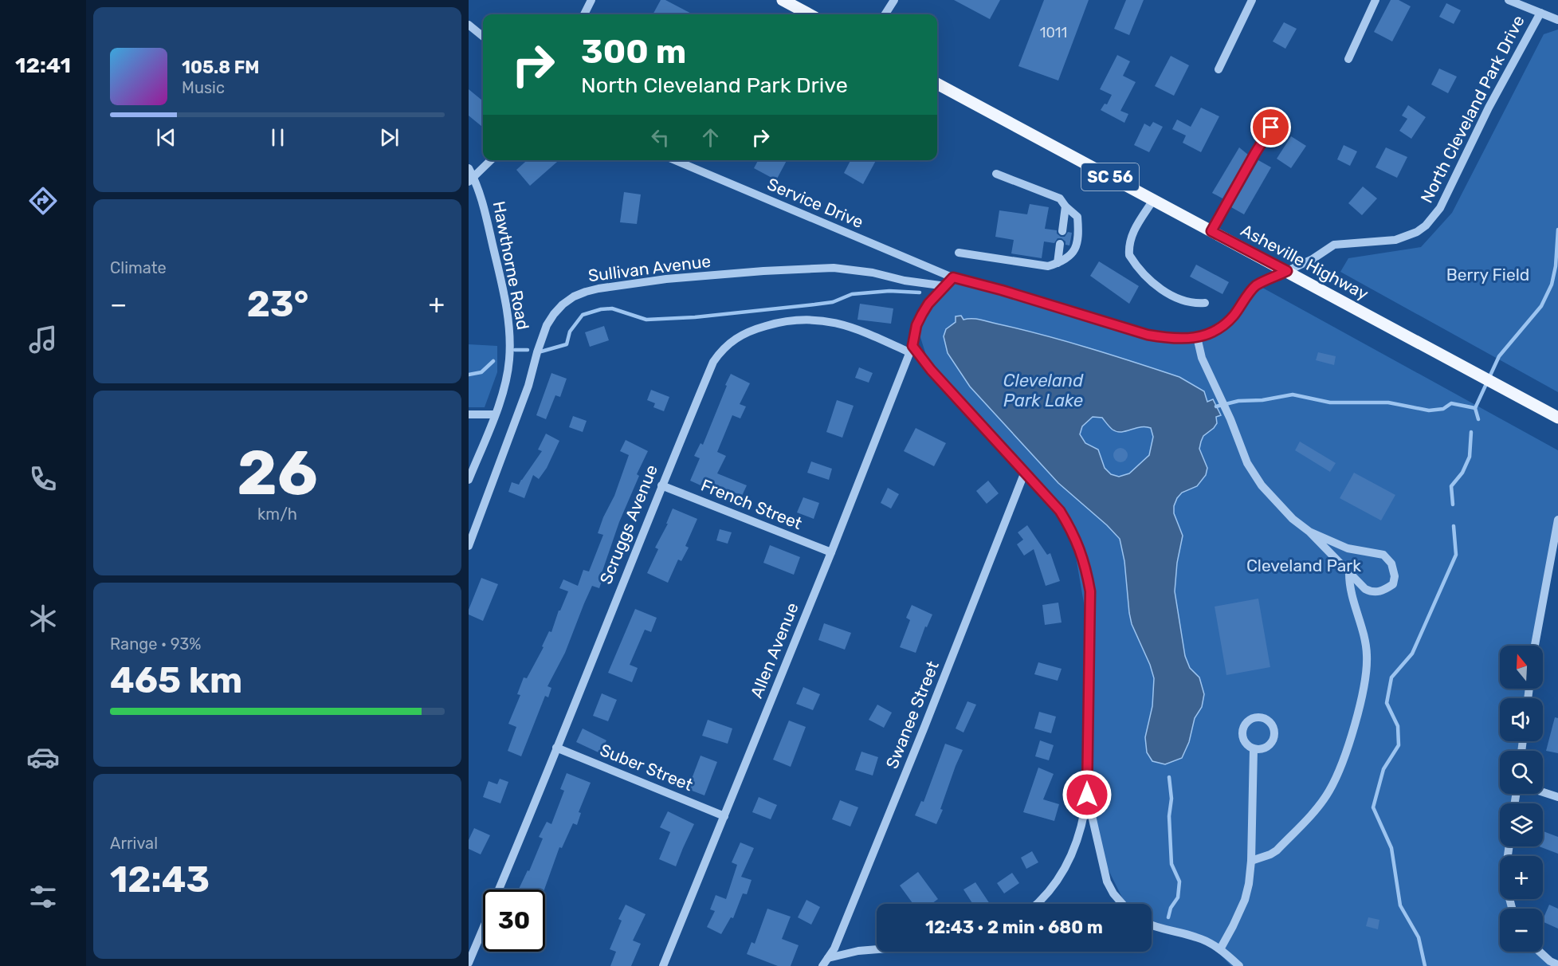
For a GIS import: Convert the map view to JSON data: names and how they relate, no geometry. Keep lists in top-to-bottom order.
{
  "streets": {
    "main road": ["SC 56", "Asheville Highway"],
    "street": [
      "North Cleveland Park Drive",
      "Service Drive",
      "Hawthorne Road",
      "Sullivan Avenue",
      "French Street",
      "Scruggs Avenue",
      "Allen Avenue",
      "Swanee Street",
      "Suber Street"
    ]
  },
  "crossings": [
    ["North Cleveland Park Drive", "Service Drive"],
    ["North Cleveland Park Drive", "Asheville Highway"],
    ["French Street", "Scruggs Avenue"],
    ["French Street", "Allen Avenue"],
    ["Scruggs Avenue", "Allen Avenue"],
    ["Scruggs Avenue", "Suber Street"],
    ["Allen Avenue", "Suber Street"]
  ],
  "water": ["Cleveland Park Lake"],
  "parks": ["Berry Field", "Cleveland Park"],
  "house_numbers": ["1011"],
  "north": "top",
  "page": {
    "tabs": "12:41",
    "turn": ["300 m", "North Cleveland Park Drive"],
    "song": ["105.8 FM", "Music"],
    "tile": [
      "Climate",
      ["26", "km/h"],
      ["Range · 93%", "465 km"],
      ["Arrival", "12:43"]
    ],
    "heat": ["−", "23°", "+"],
    "map_buttons": ["+", "−"],
    "limit": "30",
    "trip": "12:43 · 2 min · 680 m"
  }
}
